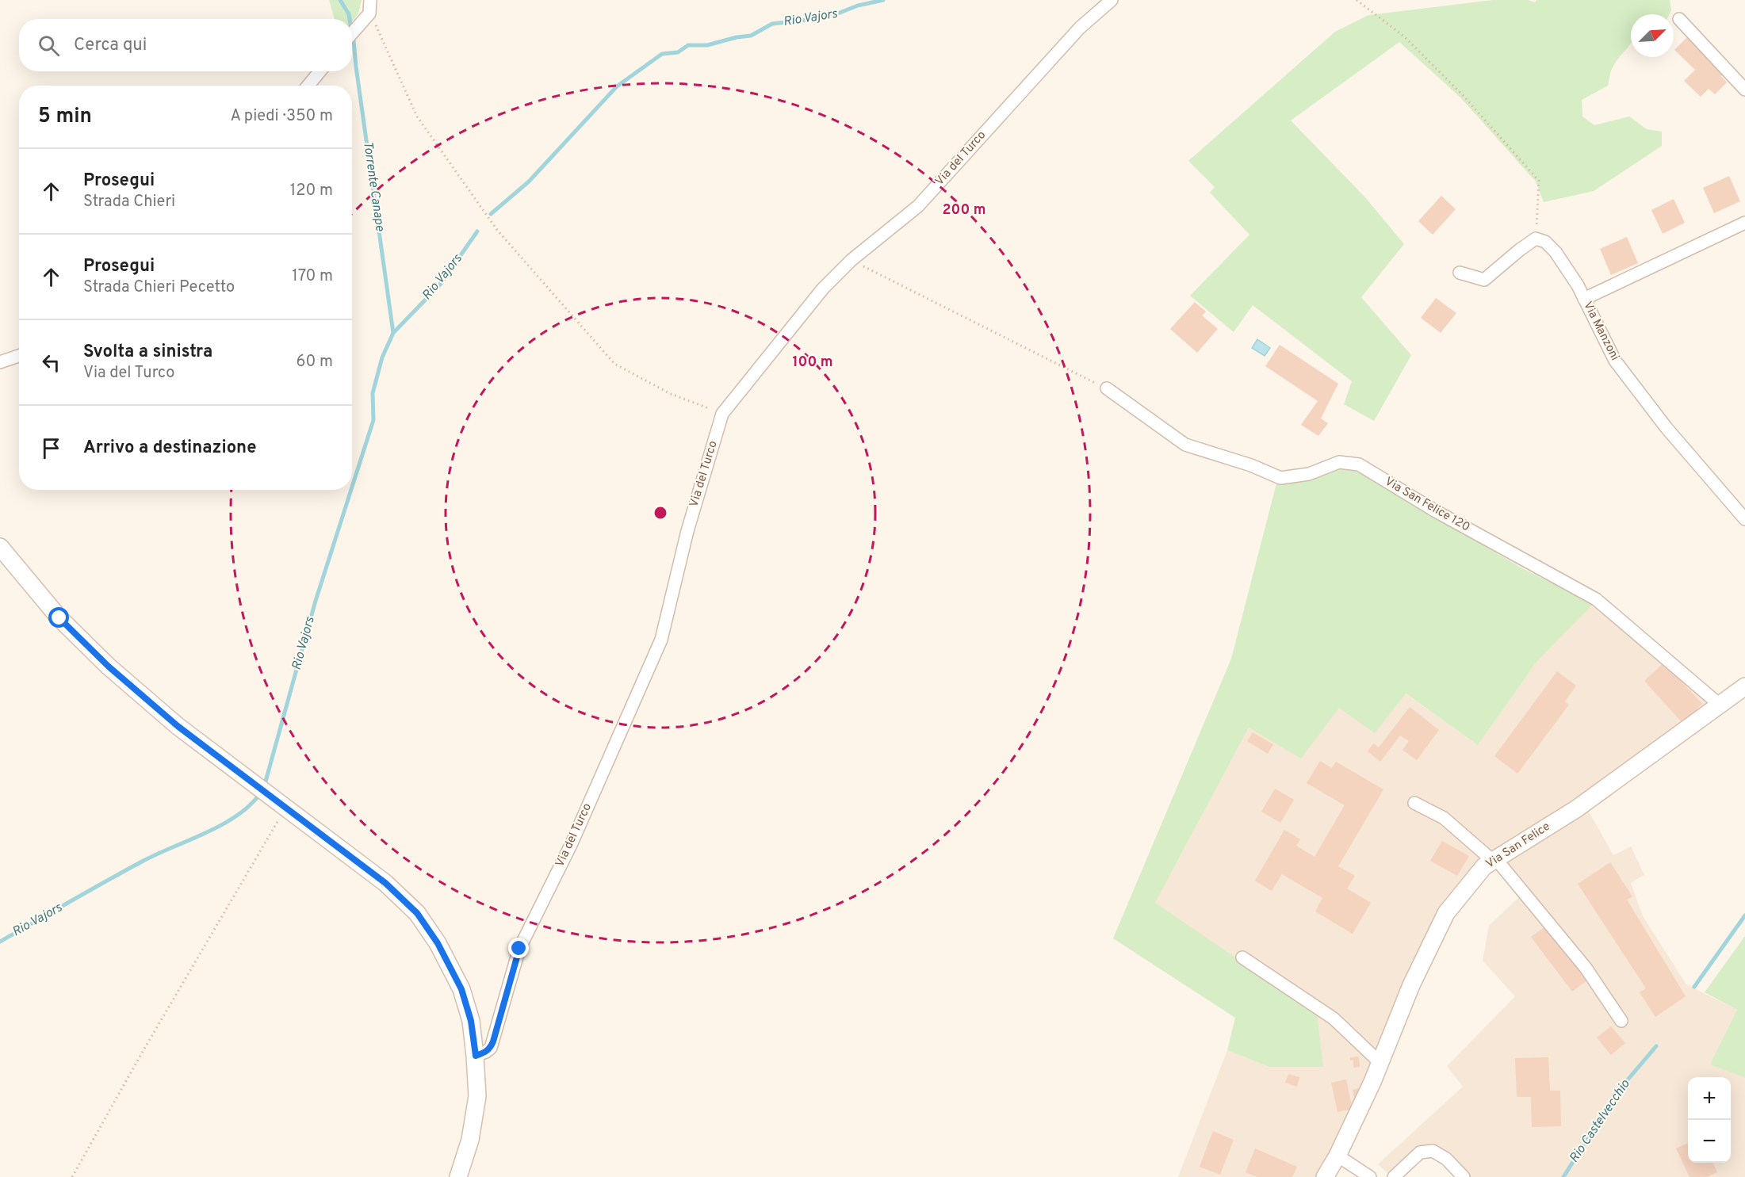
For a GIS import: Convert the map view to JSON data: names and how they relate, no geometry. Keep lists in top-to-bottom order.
{
  "streets": {
    "main road": ["Via San Felice"],
    "street": ["Via del Turco", "Via Manzoni", "Via San Felice 120"]
  },
  "crossings": [
    ["Via San Felice 120", "Via San Felice"]
  ],
  "water": ["Rio Vajors", "Torrente Canape", "Rio Castelvecchio"],
  "north": "top right",
  "page": {
    "search": "Cerca qui",
    "heading": ["5 min", "A piedi · 350 m"],
    "list": [
      ["Prosegui", "Strada Chieri", "120 m"],
      ["Prosegui", "Strada Chieri Pecetto", "170 m"],
      ["Svolta a sinistra", "Via del Turco", "60 m"],
      "Arrivo a destinazione"
    ],
    "map_buttons": ["+", "−"]
  },
  "rings": ["200 m", "100 m"]
}
